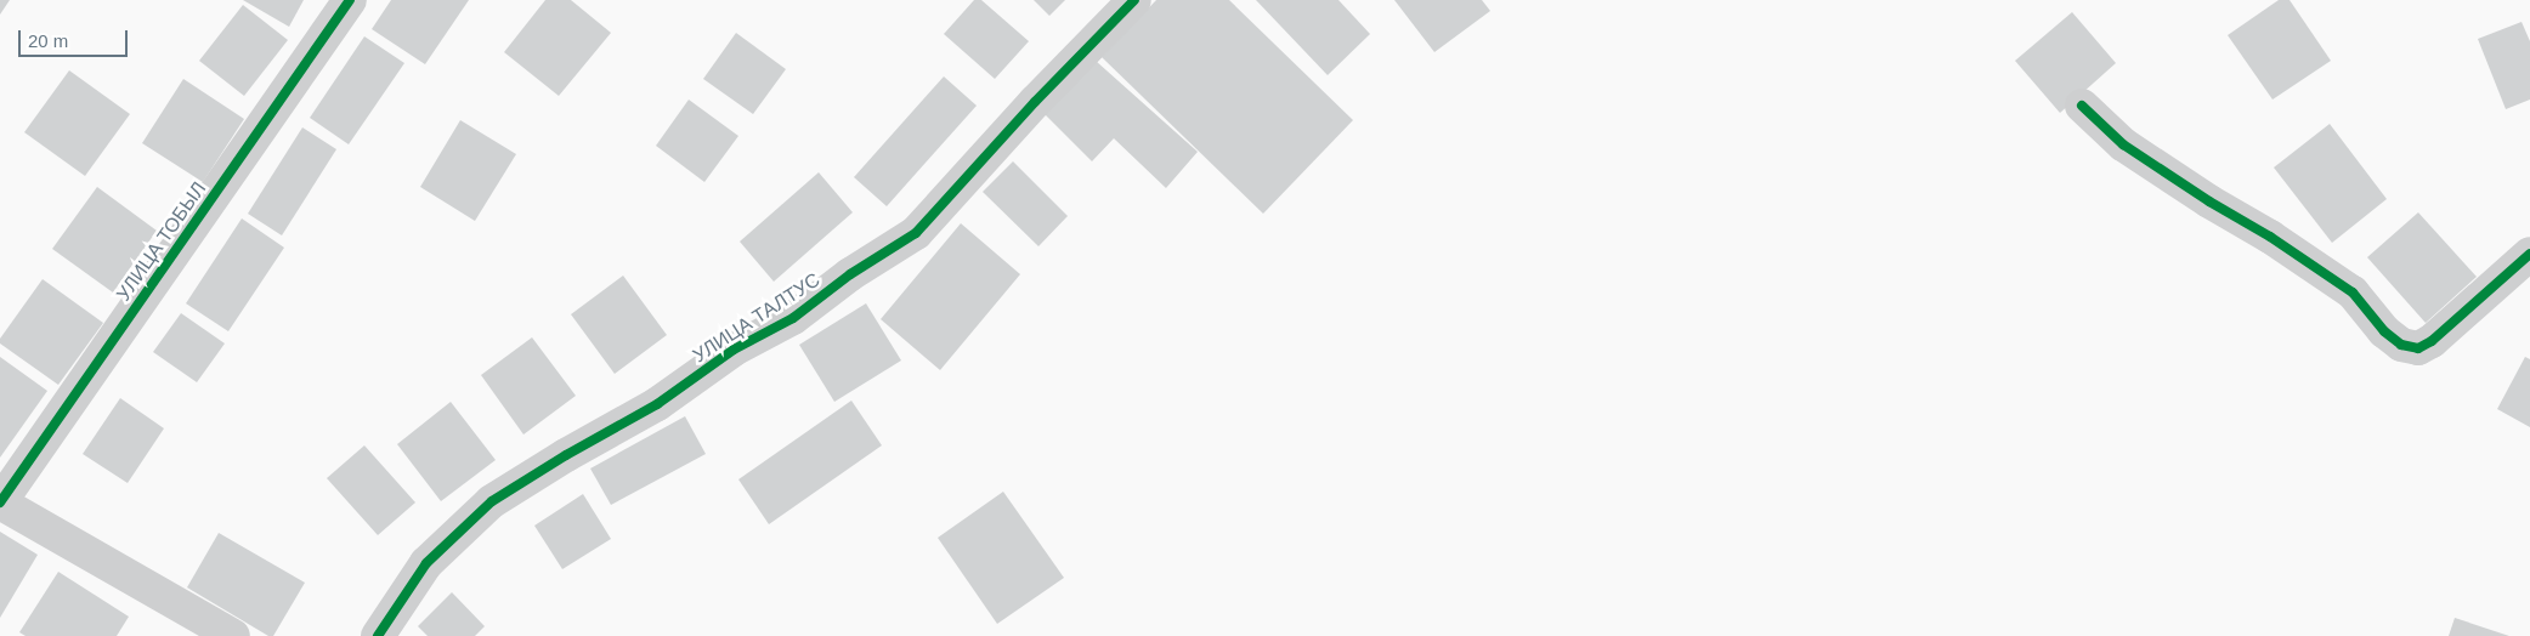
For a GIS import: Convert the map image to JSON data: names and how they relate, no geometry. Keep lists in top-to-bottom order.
{
  "streets": {
    "street": ["УЛИЦА ТОБЫЛ", "УЛИЦА ТАЛТУС"]
  },
  "scale_bar": "20 m"
}
